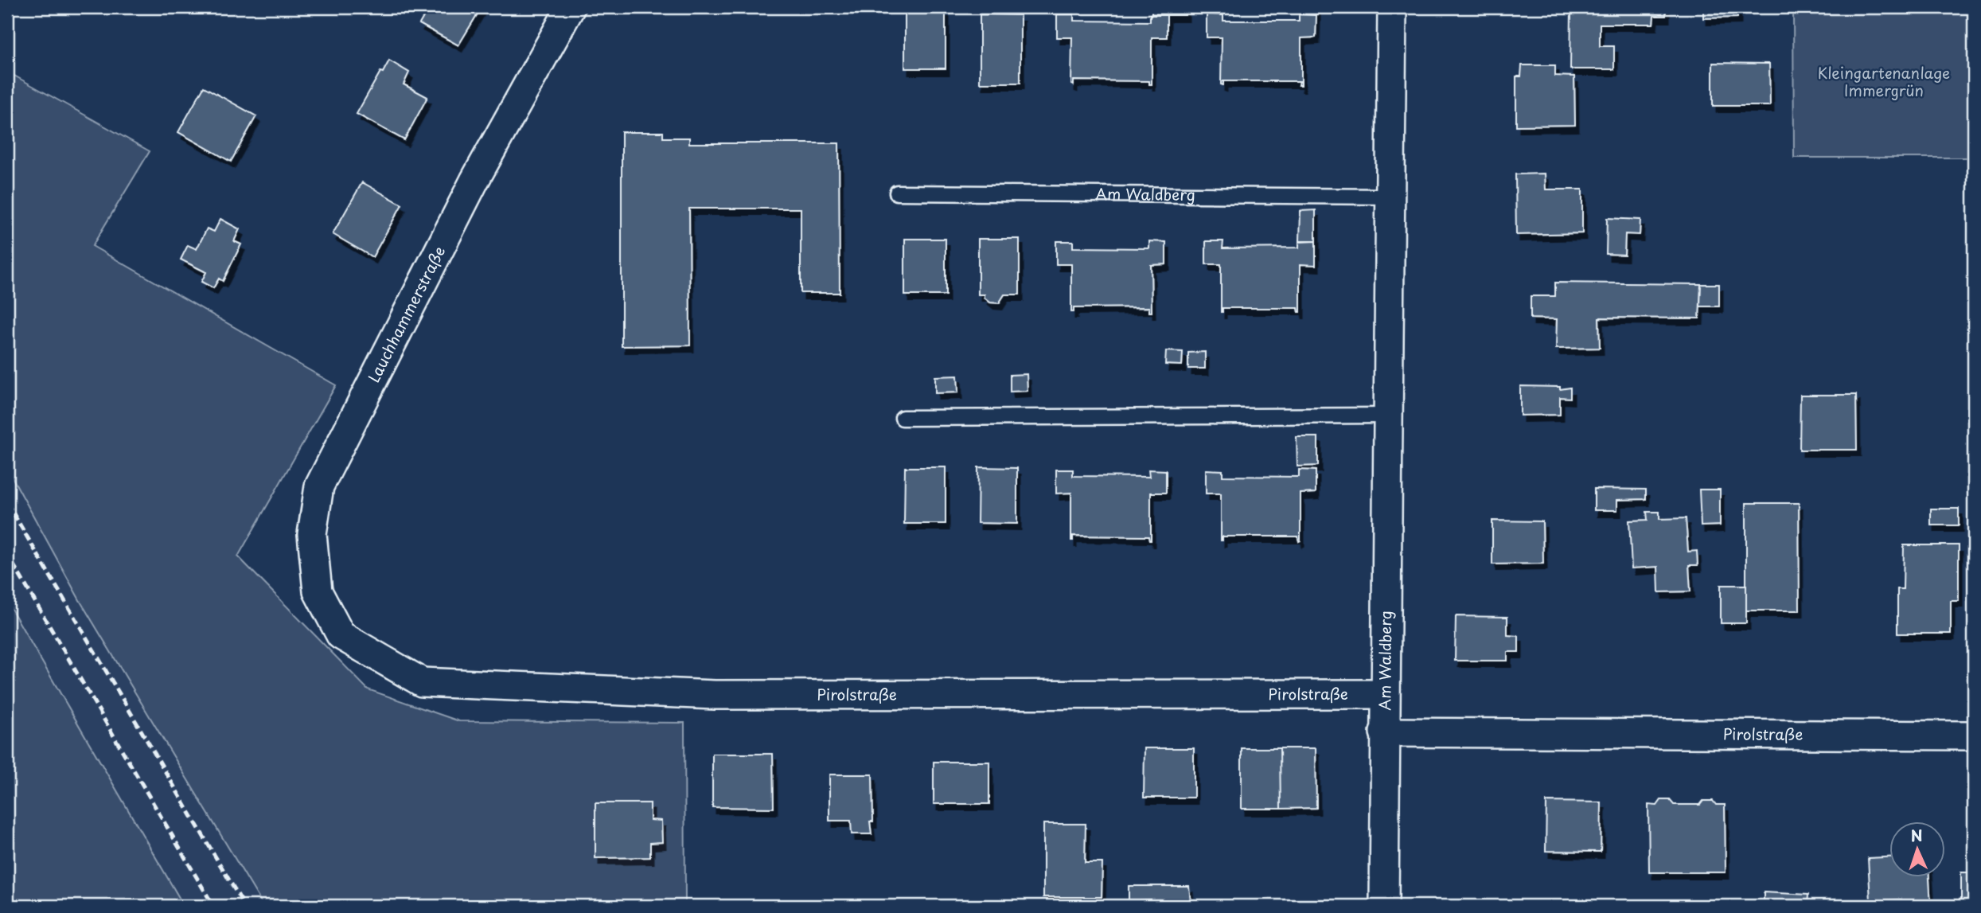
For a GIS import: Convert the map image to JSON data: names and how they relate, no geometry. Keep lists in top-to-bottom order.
{
  "streets": {
    "street": ["Am Waldberg", "Lauchhammerstraße", "Pirolstraße"]
  },
  "crossings": [
    ["Am Waldberg", "Pirolstraße"],
    ["Lauchhammerstraße", "Pirolstraße"]
  ],
  "parks": ["Kleingartenanlage Immergrün"],
  "north": "top"
}
